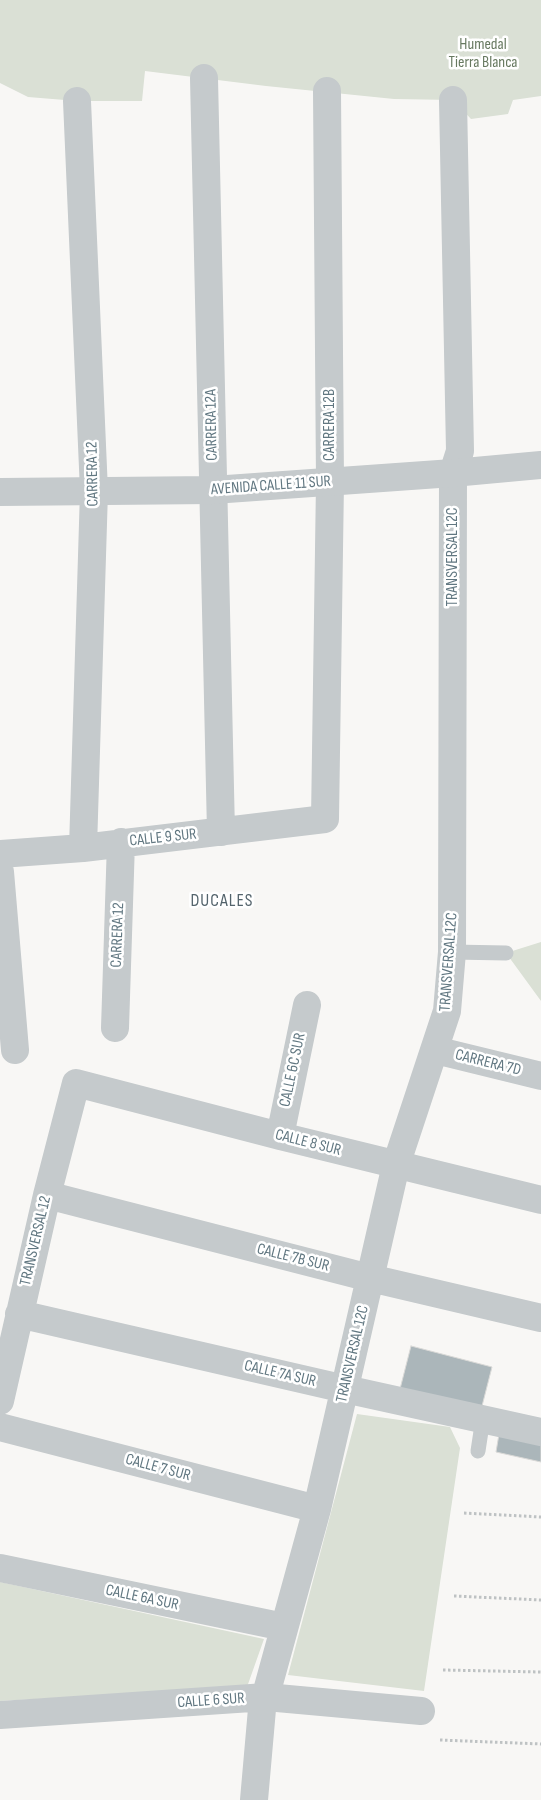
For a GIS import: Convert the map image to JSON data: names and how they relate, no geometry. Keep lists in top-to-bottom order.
{
  "streets": {
    "street": [
      "CARRERA 12A",
      "CARRERA 12B",
      "CARRERA 12",
      "AVENIDA CALLE 11 SUR",
      "TRANSVERSAL 12C",
      "CALLE 9 SUR",
      "CARRERA 7D",
      "CALLE 6C SUR",
      "CALLE 8 SUR",
      "TRANSVERSAL 12",
      "CALLE 7B SUR",
      "CALLE 7A SUR",
      "CALLE 7 SUR",
      "CALLE 6A SUR",
      "CALLE 6 SUR"
    ]
  },
  "crossings": [
    ["CARRERA 12A", "AVENIDA CALLE 11 SUR"],
    ["CARRERA 12A", "CALLE 9 SUR"],
    ["CARRERA 12B", "AVENIDA CALLE 11 SUR"],
    ["CARRERA 12B", "CALLE 9 SUR"],
    ["CARRERA 12", "AVENIDA CALLE 11 SUR"],
    ["CARRERA 12", "CALLE 9 SUR"],
    ["AVENIDA CALLE 11 SUR", "TRANSVERSAL 12C"],
    ["TRANSVERSAL 12C", "CARRERA 7D"],
    ["TRANSVERSAL 12C", "CALLE 8 SUR"],
    ["TRANSVERSAL 12C", "CALLE 7B SUR"],
    ["TRANSVERSAL 12C", "CALLE 7A SUR"],
    ["TRANSVERSAL 12C", "CALLE 7 SUR"],
    ["TRANSVERSAL 12C", "CALLE 6A SUR"],
    ["TRANSVERSAL 12C", "CALLE 6 SUR"],
    ["CALLE 6C SUR", "CALLE 8 SUR"],
    ["CALLE 8 SUR", "TRANSVERSAL 12"],
    ["TRANSVERSAL 12", "CALLE 7B SUR"],
    ["TRANSVERSAL 12", "CALLE 7A SUR"]
  ],
  "districts": ["DUCALES"],
  "parks": ["Humedal Tierra Blanca"]
}
